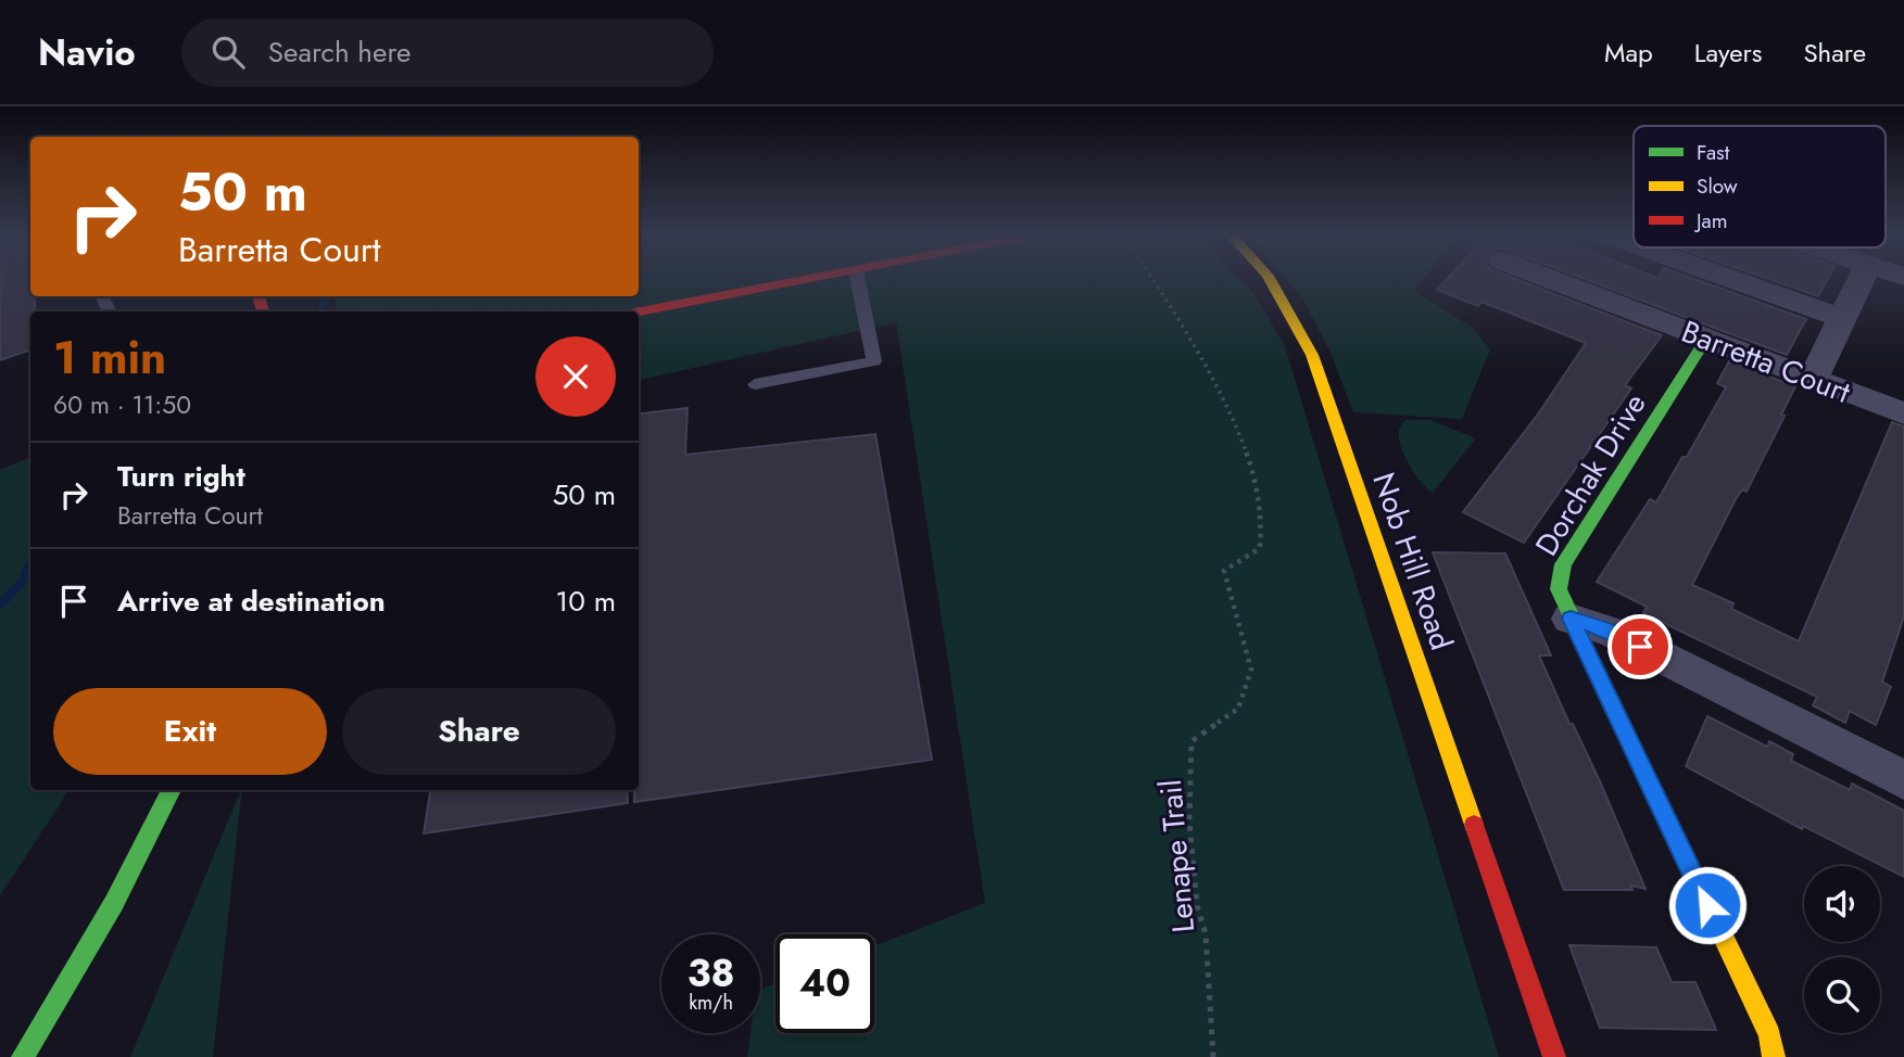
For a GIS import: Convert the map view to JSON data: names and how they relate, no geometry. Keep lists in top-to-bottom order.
{
  "streets": {
    "street": ["Barretta Court", "Dorchak Drive", "Nob Hill Road"],
    "path": ["Lenape Trail"]
  },
  "crossings": [
    ["Barretta Court", "Dorchak Drive"]
  ],
  "legend": ["Fast", "Slow", "Jam"],
  "page": {
    "header": "Navio",
    "search": "Search here",
    "nav": ["Map", "Layers", "Share"],
    "turn": ["50 m", "Barretta Court"],
    "heading": ["1 min", "60 m · 11:50"],
    "list": [
      {
        "name": "Turn right",
        "note": "Barretta Court",
        "value": "50 m"
      },
      {
        "name": "Arrive at destination",
        "value": "10 m"
      }
    ],
    "buttons": ["Exit", "Share"],
    "speed": "38 km/h",
    "limit": "40"
  }
}
